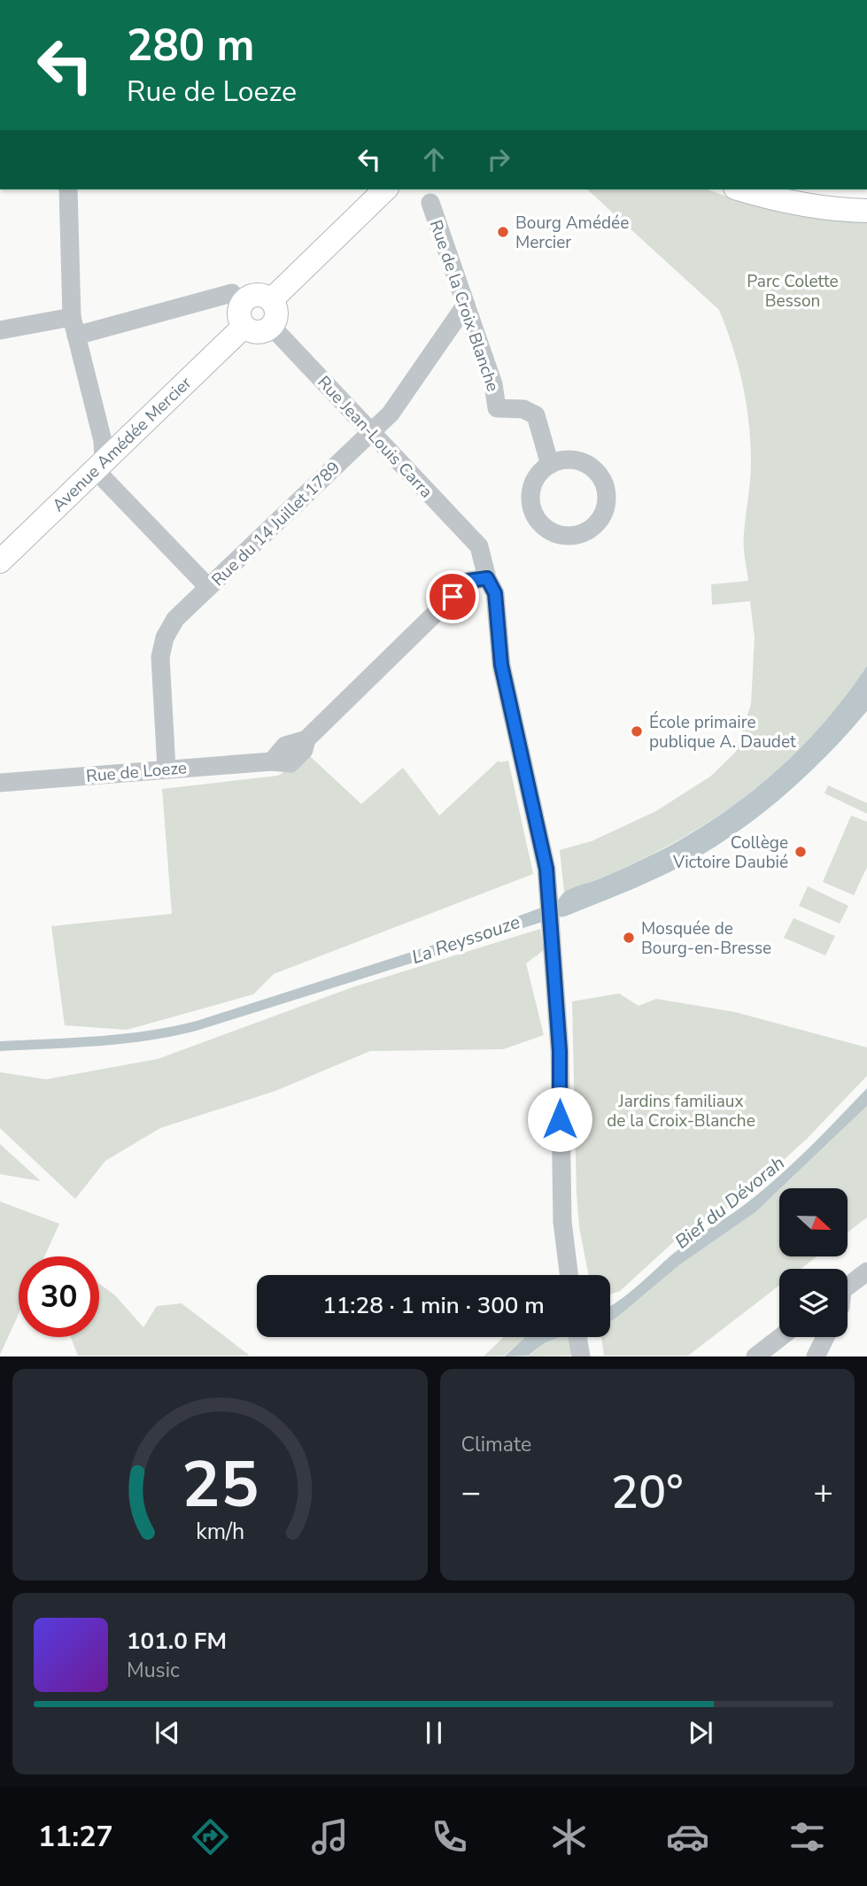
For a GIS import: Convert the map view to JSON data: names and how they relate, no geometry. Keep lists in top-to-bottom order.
{
  "streets": {
    "main road": ["Avenue Amédée Mercier"],
    "street": [
      "Rue de la Croix Blanche",
      "Rue Jean-Louis Carra",
      "Rue du 14 Juillet 1789",
      "Rue de Loeze"
    ]
  },
  "crossings": [
    ["Rue de la Croix Blanche", "Rue du 14 Juillet 1789"],
    ["Rue Jean-Louis Carra", "Avenue Amédée Mercier"],
    ["Rue Jean-Louis Carra", "Rue du 14 Juillet 1789"],
    ["Rue Jean-Louis Carra", "Rue de Loeze"],
    ["Rue du 14 Juillet 1789", "Rue de Loeze"]
  ],
  "water": ["La Reyssouze", "Bief du Dévorah"],
  "parks": ["Parc Colette Besson", "Jardins familiaux de la Croix-Blanche"],
  "places": [
    "Bourg Amédée Mercier",
    "École primaire publique A. Daudet",
    "Collège Victoire Daubié",
    "Mosquée de Bourg-en-Bresse"
  ],
  "north": "right",
  "page": {
    "turn": ["280 m", "Rue de Loeze"],
    "limit": "30",
    "trip": "11:28 · 1 min · 300 m",
    "tile": "Climate",
    "heat": ["−", "20°", "+"],
    "song": ["101.0 FM", "Music"],
    "tabs": "11:27",
    "gauge": ["25", "km/h"]
  }
}
